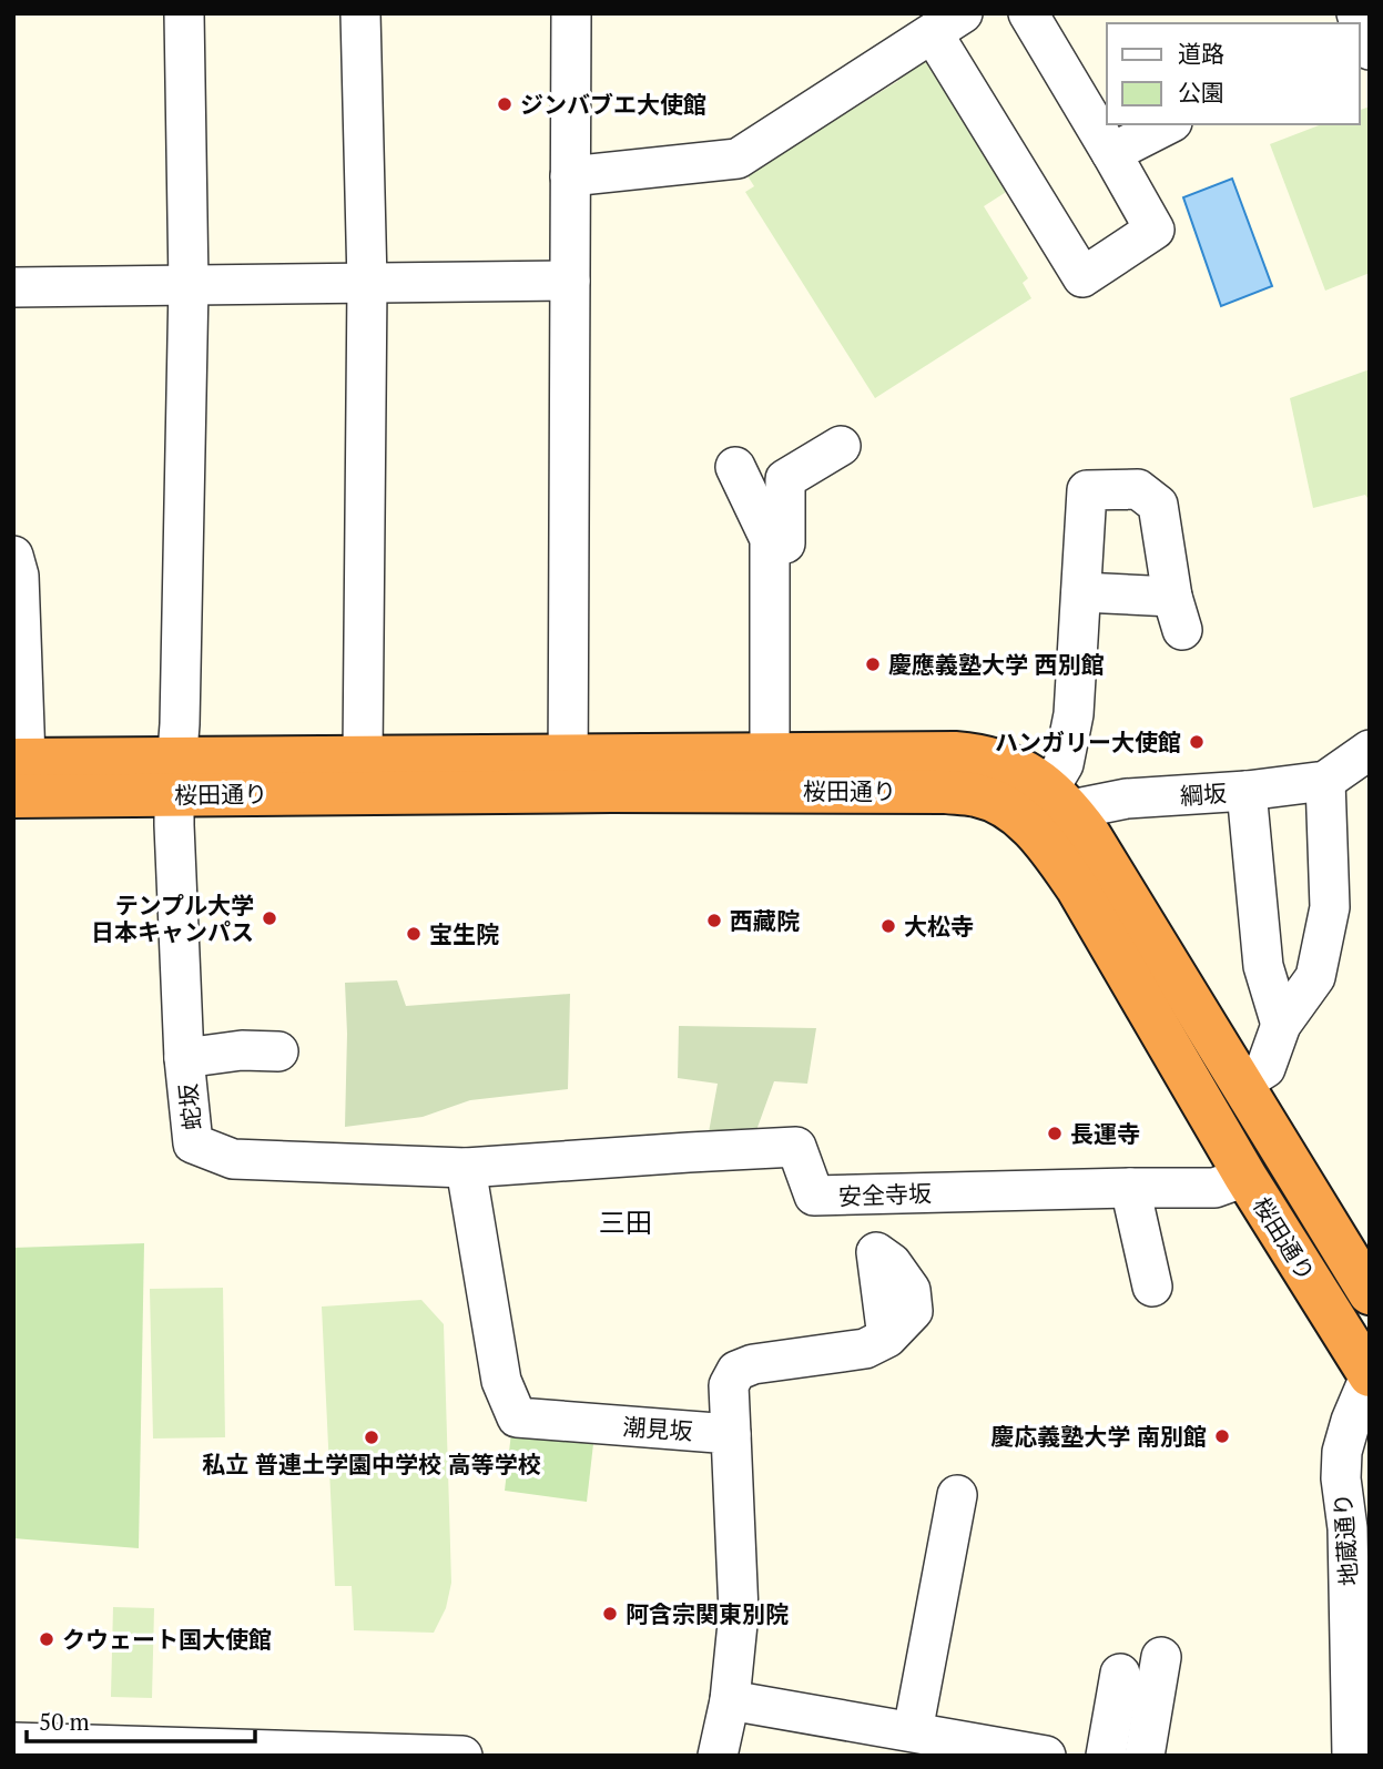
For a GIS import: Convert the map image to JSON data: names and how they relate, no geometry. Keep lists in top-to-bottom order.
{
  "streets": {
    "highway": ["桜田通り"],
    "street": [
      "綱坂",
      "蛇坂",
      "安全寺坂",
      "潮見坂",
      "地蔵通り"
    ]
  },
  "crossings": [
    ["桜田通り", "綱坂"],
    ["桜田通り", "蛇坂"],
    ["桜田通り", "安全寺坂"],
    ["桜田通り", "地蔵通り"],
    ["蛇坂", "安全寺坂"],
    ["蛇坂", "潮見坂"],
    ["安全寺坂", "潮見坂"]
  ],
  "districts": ["三田"],
  "places": [
    "ジンバブエ大使館",
    "慶應義塾大学 西別館",
    "ハンガリー大使館",
    "テンプル大学 日本キャンパス",
    "西藏院",
    "大松寺",
    "宝生院",
    "長運寺",
    "慶応義塾大学 南別館",
    "私立 普連土学園中学校 高等学校",
    "阿含宗関東別院",
    "クウェート国大使館"
  ],
  "legend": ["道路", "公園"],
  "scale_bar": "50 m"
}
